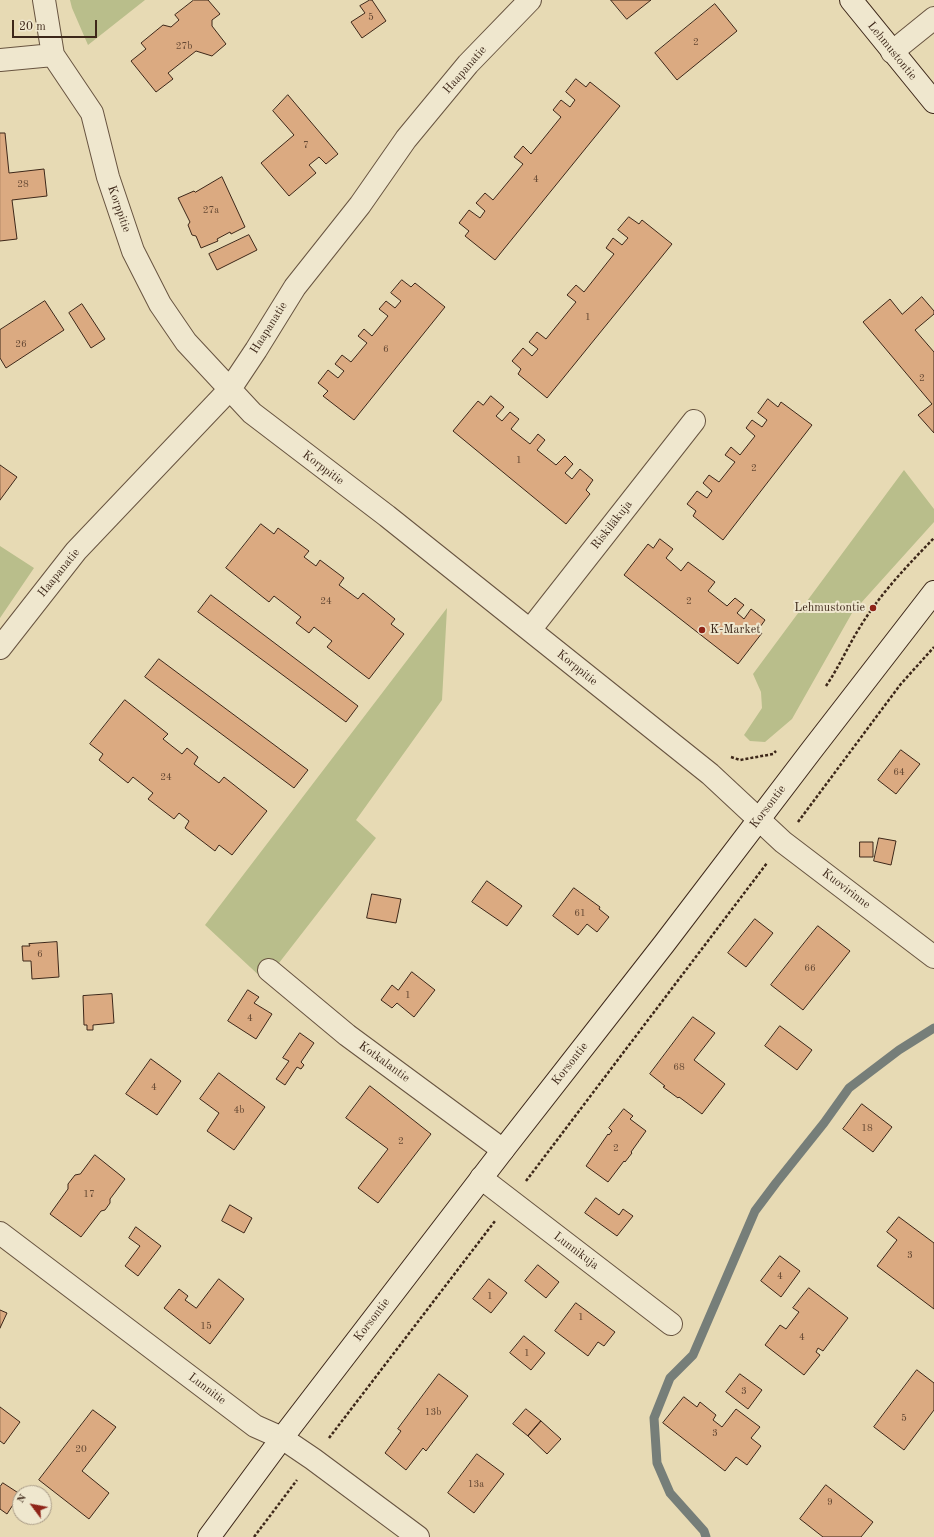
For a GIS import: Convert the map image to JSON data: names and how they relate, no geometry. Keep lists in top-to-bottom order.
{
  "streets": {
    "street": [
      "Lehmustontie",
      "Haapanatie",
      "Korppitie",
      "Riskiläkuja",
      "Korsontie",
      "Kuovirinne",
      "Kotkalantie",
      "Lunnikuja",
      "Lunnitie"
    ]
  },
  "crossings": [
    ["Haapanatie", "Korppitie"],
    ["Korppitie", "Riskiläkuja"],
    ["Korppitie", "Korsontie"],
    ["Korppitie", "Kuovirinne"],
    ["Korsontie", "Kuovirinne"],
    ["Korsontie", "Kotkalantie"],
    ["Korsontie", "Lunnikuja"],
    ["Korsontie", "Lunnitie"]
  ],
  "places": ["Lehmustontie", "K-Market"],
  "house_numbers": [
    "5",
    "2",
    "27b",
    "7",
    "4",
    "28",
    "27a",
    "1",
    "26",
    "6",
    "2",
    "1",
    "2",
    "24",
    "2",
    "64",
    "24",
    "61",
    "6",
    "66",
    "1",
    "4",
    "68",
    "4",
    "4b",
    "18",
    "2",
    "2",
    "17",
    "3",
    "4",
    "1",
    "1",
    "15",
    "4",
    "1",
    "3",
    "13b",
    "5",
    "3",
    "20",
    "13a",
    "9"
  ],
  "scale_bar": "20 m",
  "north": "top left"
}
